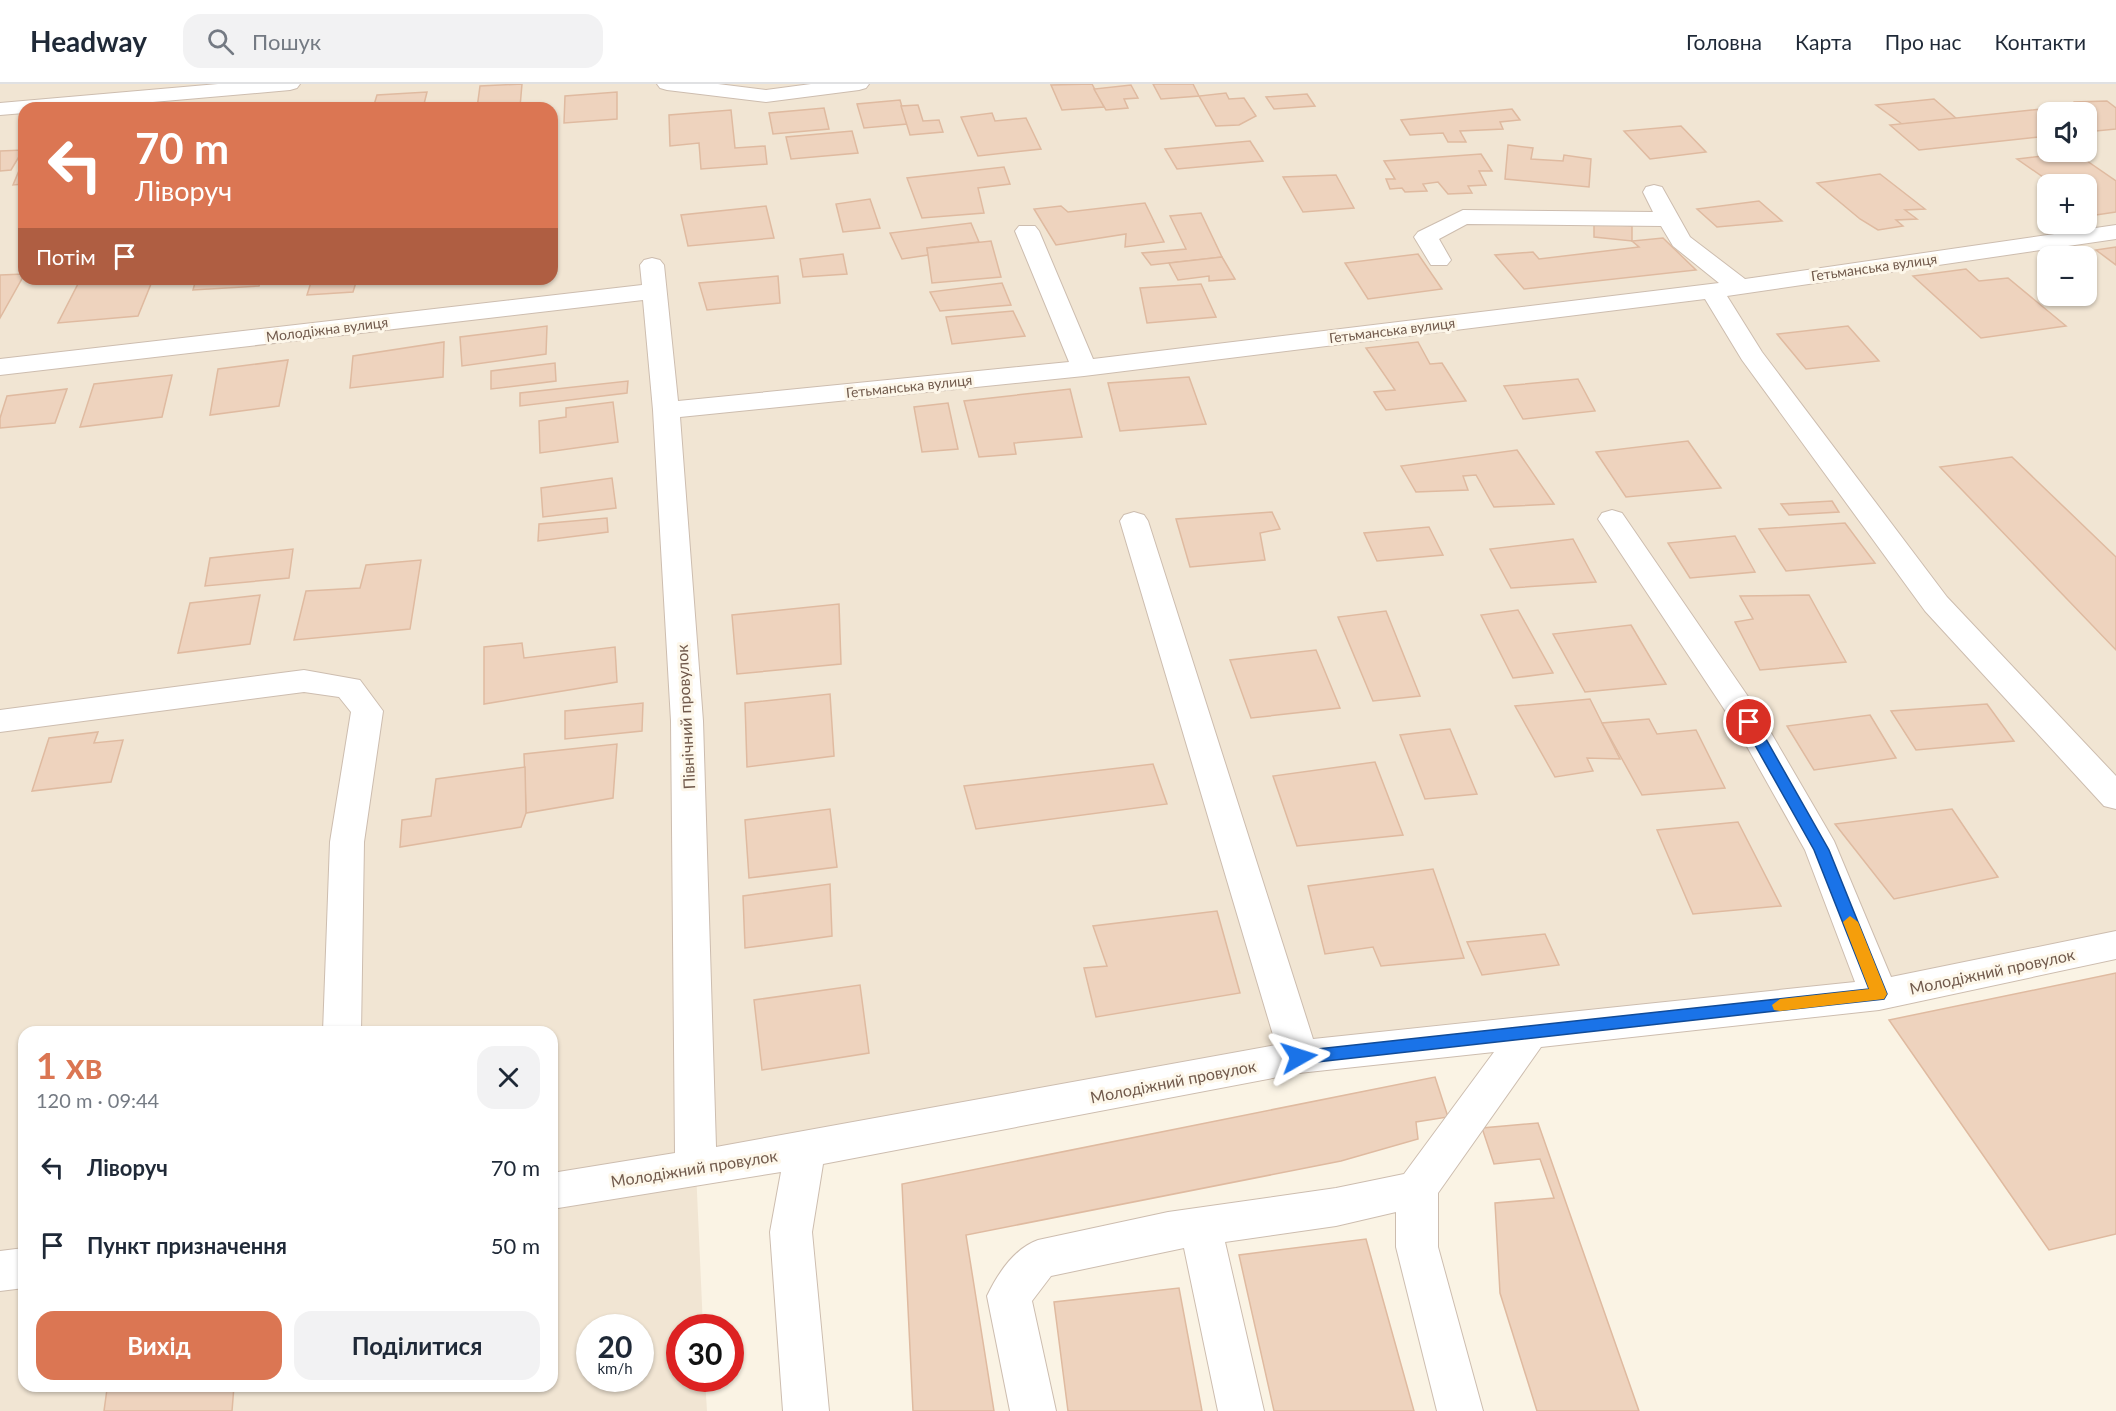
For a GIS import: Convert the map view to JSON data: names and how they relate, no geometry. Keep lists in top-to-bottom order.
{
  "streets": {
    "street": [
      "Гетьманська вулиця",
      "Молодіжна вулиця",
      "Північний провулок",
      "Молодіжний провулок"
    ]
  },
  "crossings": [
    ["Гетьманська вулиця", "Північний провулок"],
    ["Молодіжна вулиця", "Північний провулок"],
    ["Північний провулок", "Молодіжний провулок"]
  ],
  "page": {
    "header": "Headway",
    "search": "Пошук",
    "nav": [
      "Головна",
      "Карта",
      "Про нас",
      "Контакти"
    ],
    "map_buttons": ["+", "−"],
    "turn": ["70 m", "Ліворуч"],
    "then": "Потім",
    "heading": ["1 хв", "120 m · 09:44"],
    "list": [
      {
        "name": "Ліворуч",
        "value": "70 m"
      },
      {
        "name": "Пункт призначення",
        "value": "50 m"
      }
    ],
    "buttons": ["Вихід", "Поділитися"],
    "speed": "20 km/h",
    "limit": "30"
  }
}
